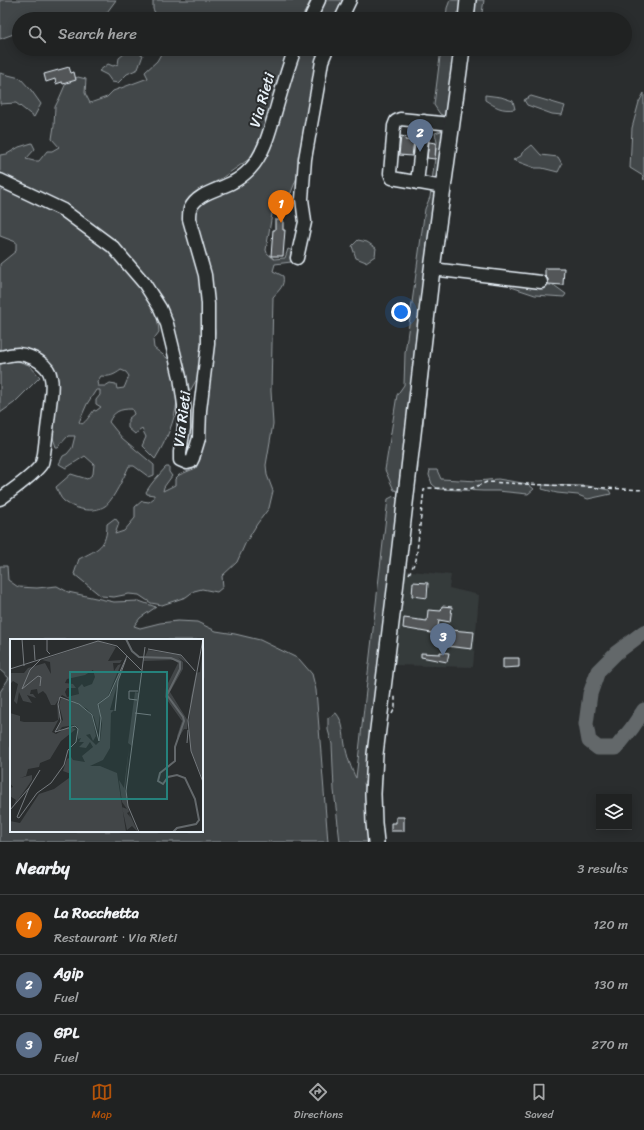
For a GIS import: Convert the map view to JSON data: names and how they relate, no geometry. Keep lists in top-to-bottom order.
{
  "streets": {
    "street": ["Via Rieti"]
  },
  "page": {
    "search": "Search here",
    "pins": ["2", "1", "3"],
    "heading": ["Nearby", "3 results"],
    "list": [
      {
        "mark": "1",
        "name": "La Rocchetta",
        "note": "Restaurant · Via Rieti",
        "value": "120 m"
      },
      {
        "mark": "2",
        "name": "Agip",
        "note": "Fuel",
        "value": "130 m"
      },
      {
        "mark": "3",
        "name": "GPL",
        "note": "Fuel",
        "value": "270 m"
      }
    ],
    "nav": ["Map", "Directions", "Saved"]
  }
}
